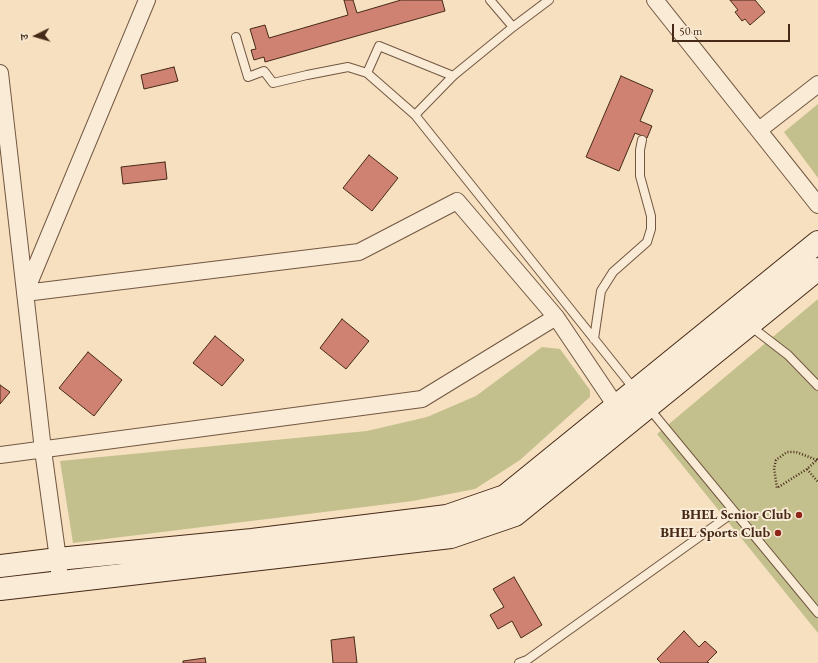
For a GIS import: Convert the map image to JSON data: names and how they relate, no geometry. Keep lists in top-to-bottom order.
{
  "places": ["BHEL Senior Club", "BHEL Sports Club"],
  "scale_bar": "50 m",
  "north": "left"
}
